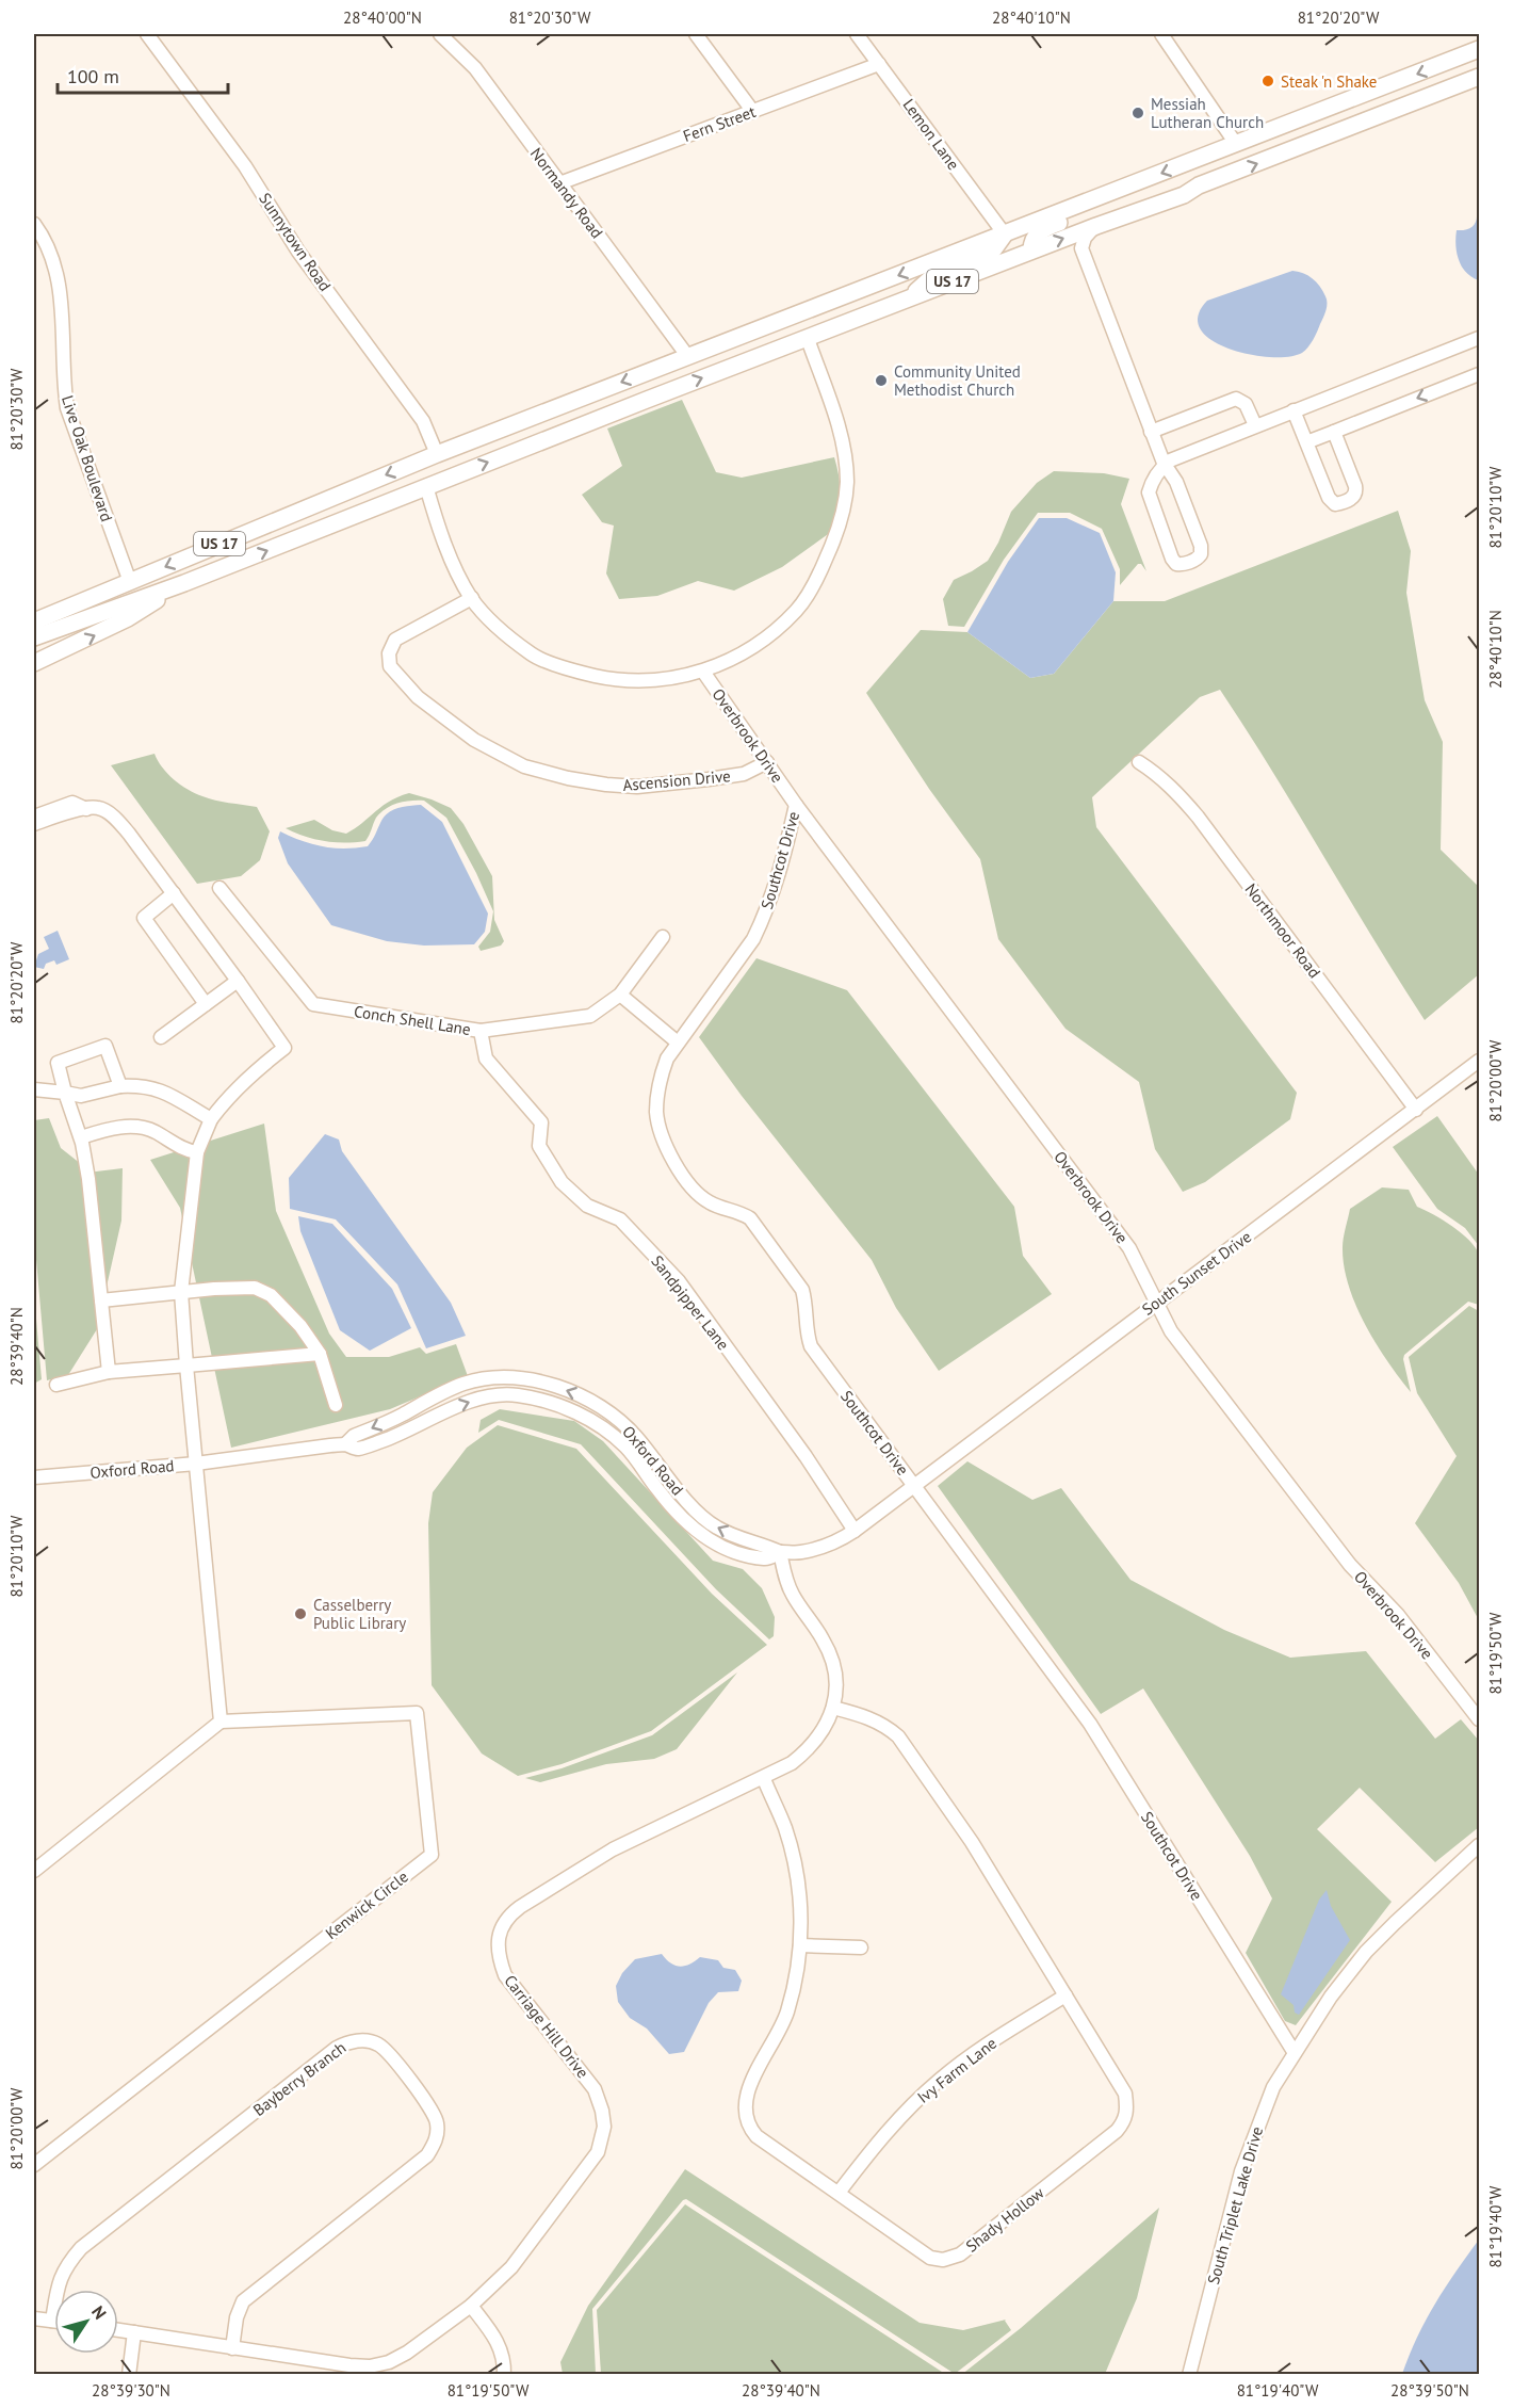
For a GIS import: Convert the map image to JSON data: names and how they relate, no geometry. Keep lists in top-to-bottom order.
{
  "streets": {
    "main road": ["US 17"],
    "street": [
      "Fern Street",
      "Lemon Lane",
      "Normandy Road",
      "Sunnytown Road",
      "Live Oak Boulevard",
      "Overbrook Drive",
      "Ascension Drive",
      "Southcot Drive",
      "Northmoor Road",
      "Conch Shell Lane",
      "South Sunset Drive",
      "Sandpipper Lane",
      "Oxford Road",
      "Kenwick Circle",
      "Carriage Hill Drive",
      "Ivy Farm Lane",
      "Bayberry Branch",
      "South Triplet Lake Drive",
      "Shady Hollow"
    ]
  },
  "crossings": [
    ["Fern Street", "Lemon Lane"],
    ["Fern Street", "Normandy Road"],
    ["Lemon Lane", "US 17"],
    ["Normandy Road", "US 17"],
    ["Sunnytown Road", "US 17"],
    ["US 17", "Live Oak Boulevard"],
    ["Overbrook Drive", "Ascension Drive"],
    ["Overbrook Drive", "Southcot Drive"],
    ["Overbrook Drive", "South Sunset Drive"],
    ["Southcot Drive", "South Sunset Drive"],
    ["Southcot Drive", "Oxford Road"],
    ["Southcot Drive", "South Triplet Lake Drive"],
    ["Northmoor Road", "South Sunset Drive"],
    ["Conch Shell Lane", "Sandpipper Lane"],
    ["South Sunset Drive", "Oxford Road"],
    ["Sandpipper Lane", "Oxford Road"],
    ["Oxford Road", "Carriage Hill Drive"],
    ["Carriage Hill Drive", "Bayberry Branch"],
    ["Carriage Hill Drive", "Shady Hollow"],
    ["Ivy Farm Lane", "Shady Hollow"]
  ],
  "places": [
    "Steak 'n Shake",
    "Messiah Lutheran Church",
    "Community United Methodist Church",
    "Casselberry Public Library"
  ],
  "scale_bar": "100 m",
  "north": "top right",
  "coordinates": [
    "28°40'00\"N",
    "81°20'30\"W",
    "28°40'10\"N",
    "81°20'20\"W",
    "81°20'10\"W",
    "81°20'00\"W",
    "28°39'40\"N",
    "81°19'50\"W",
    "81°19'40\"W",
    "28°39'30\"N",
    "28°39'50\"N"
  ]
}
